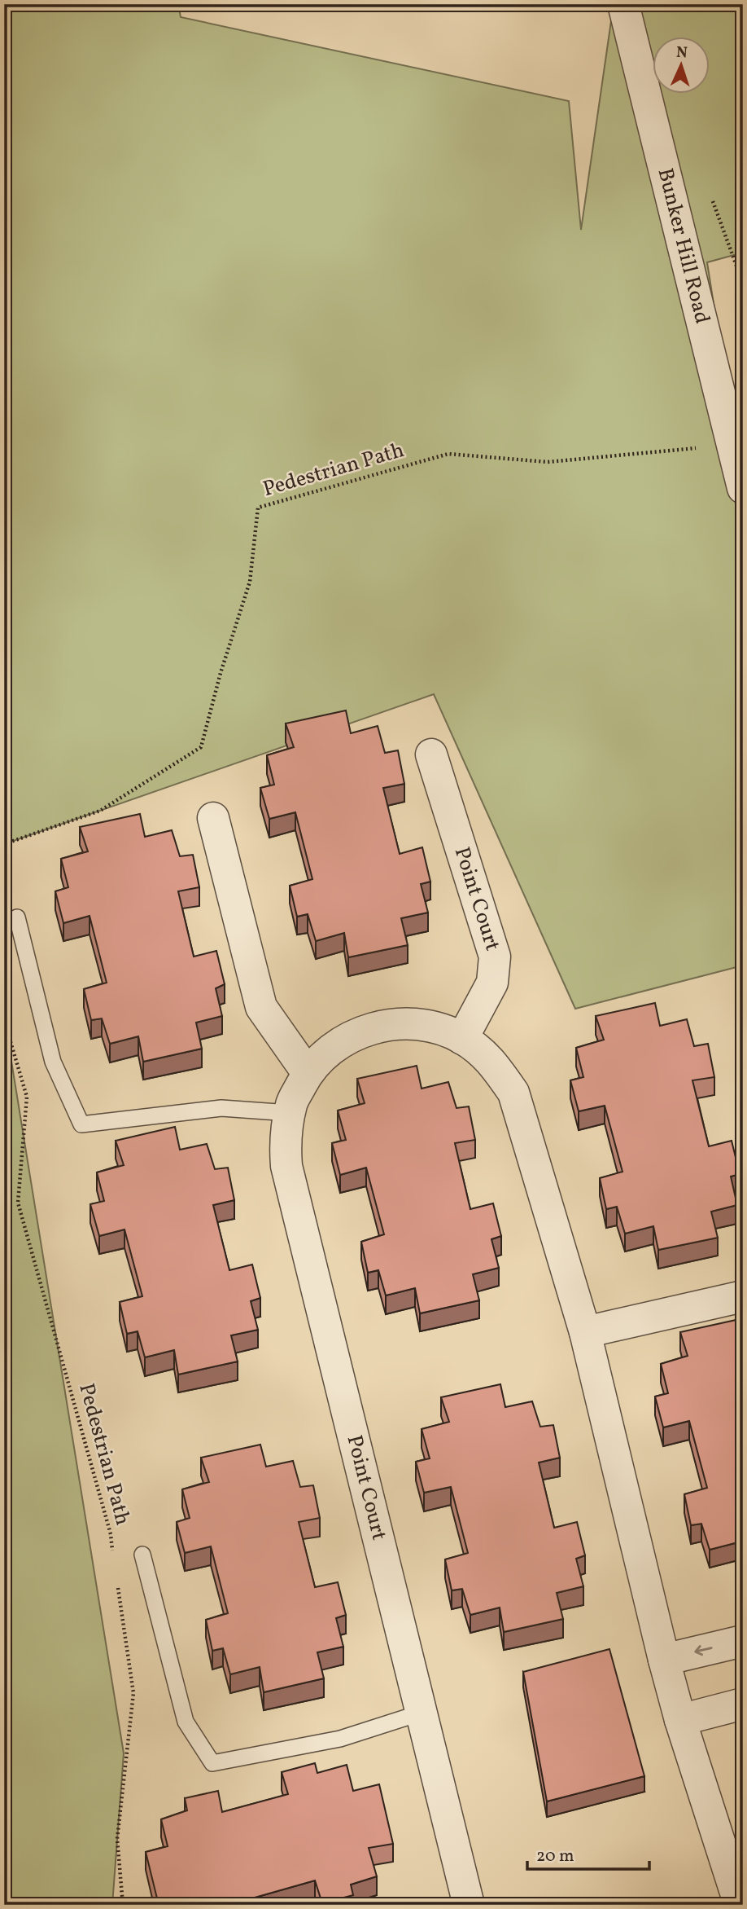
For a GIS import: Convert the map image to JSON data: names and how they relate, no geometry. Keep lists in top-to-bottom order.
{
  "streets": {
    "street": ["Bunker Hill Road", "Point Court"],
    "path": ["Pedestrian Path"]
  },
  "crossings": [
    ["Bunker Hill Road", "Pedestrian Path"]
  ],
  "scale_bar": "20 m",
  "north": "top"
}
